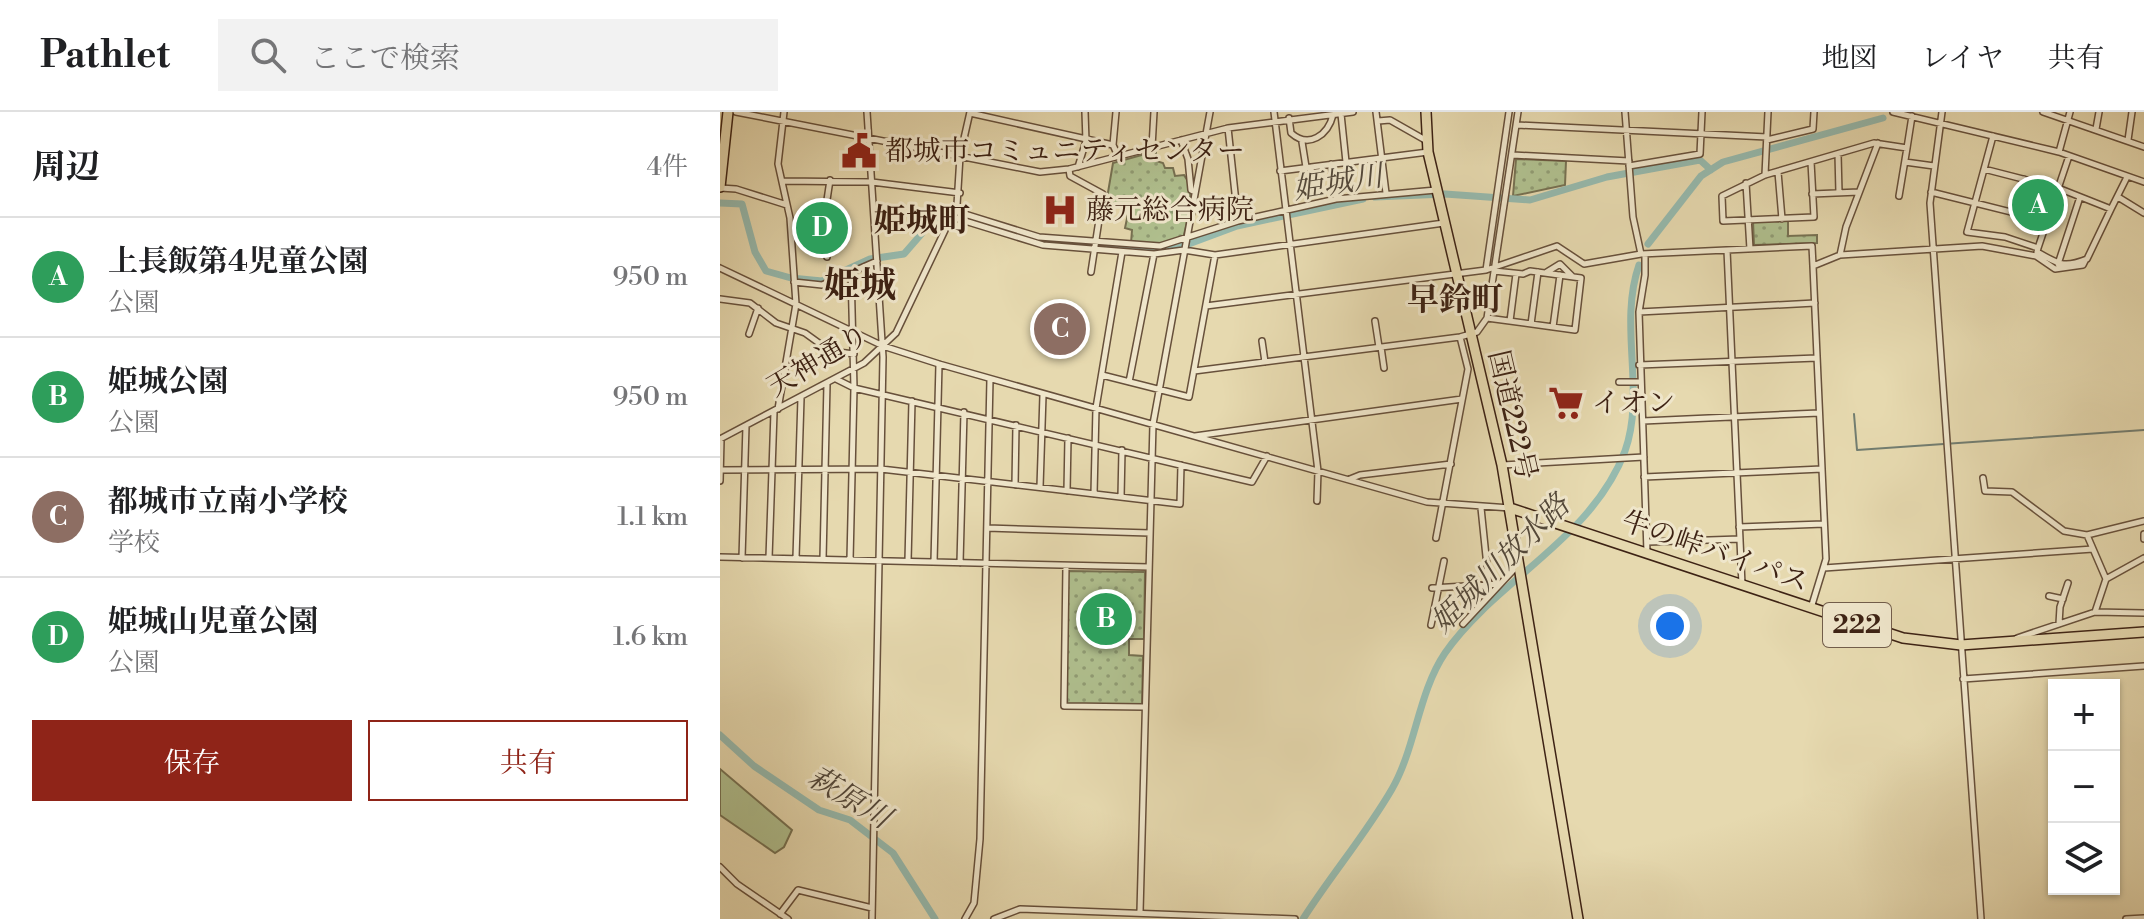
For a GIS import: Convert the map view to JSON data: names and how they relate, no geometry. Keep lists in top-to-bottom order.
{
  "streets": {
    "highway": ["国道222号", "牛の峠バイパス", "222"],
    "street": ["天神通り"]
  },
  "crossings": [
    ["国道222号", "牛の峠バイパス"]
  ],
  "districts": ["姫城町", "姫城", "早鈴町"],
  "water": ["姫城川", "姫城川放水路", "萩原川"],
  "places": {
    "public building": ["都城市コミュニティセンター"],
    "hospital": ["藤元総合病院"],
    "supermarket": ["イオン"]
  },
  "page": {
    "header": "Pathlet",
    "search": "ここで検索",
    "nav": ["地図", "レイヤ", "共有"],
    "heading": ["周辺", "4件"],
    "pins": [
      "A",
      "D",
      "C",
      "B"
    ],
    "list": [
      {
        "mark": "A",
        "name": "上長飯第4児童公園",
        "note": "公園",
        "value": "950 m"
      },
      {
        "mark": "B",
        "name": "姫城公園",
        "note": "公園",
        "value": "950 m"
      },
      {
        "mark": "C",
        "name": "都城市立南小学校",
        "note": "学校",
        "value": "1.1 km"
      },
      {
        "mark": "D",
        "name": "姫城山児童公園",
        "note": "公園",
        "value": "1.6 km"
      }
    ],
    "map_buttons": ["+", "−"],
    "buttons": ["保存", "共有"]
  }
}
